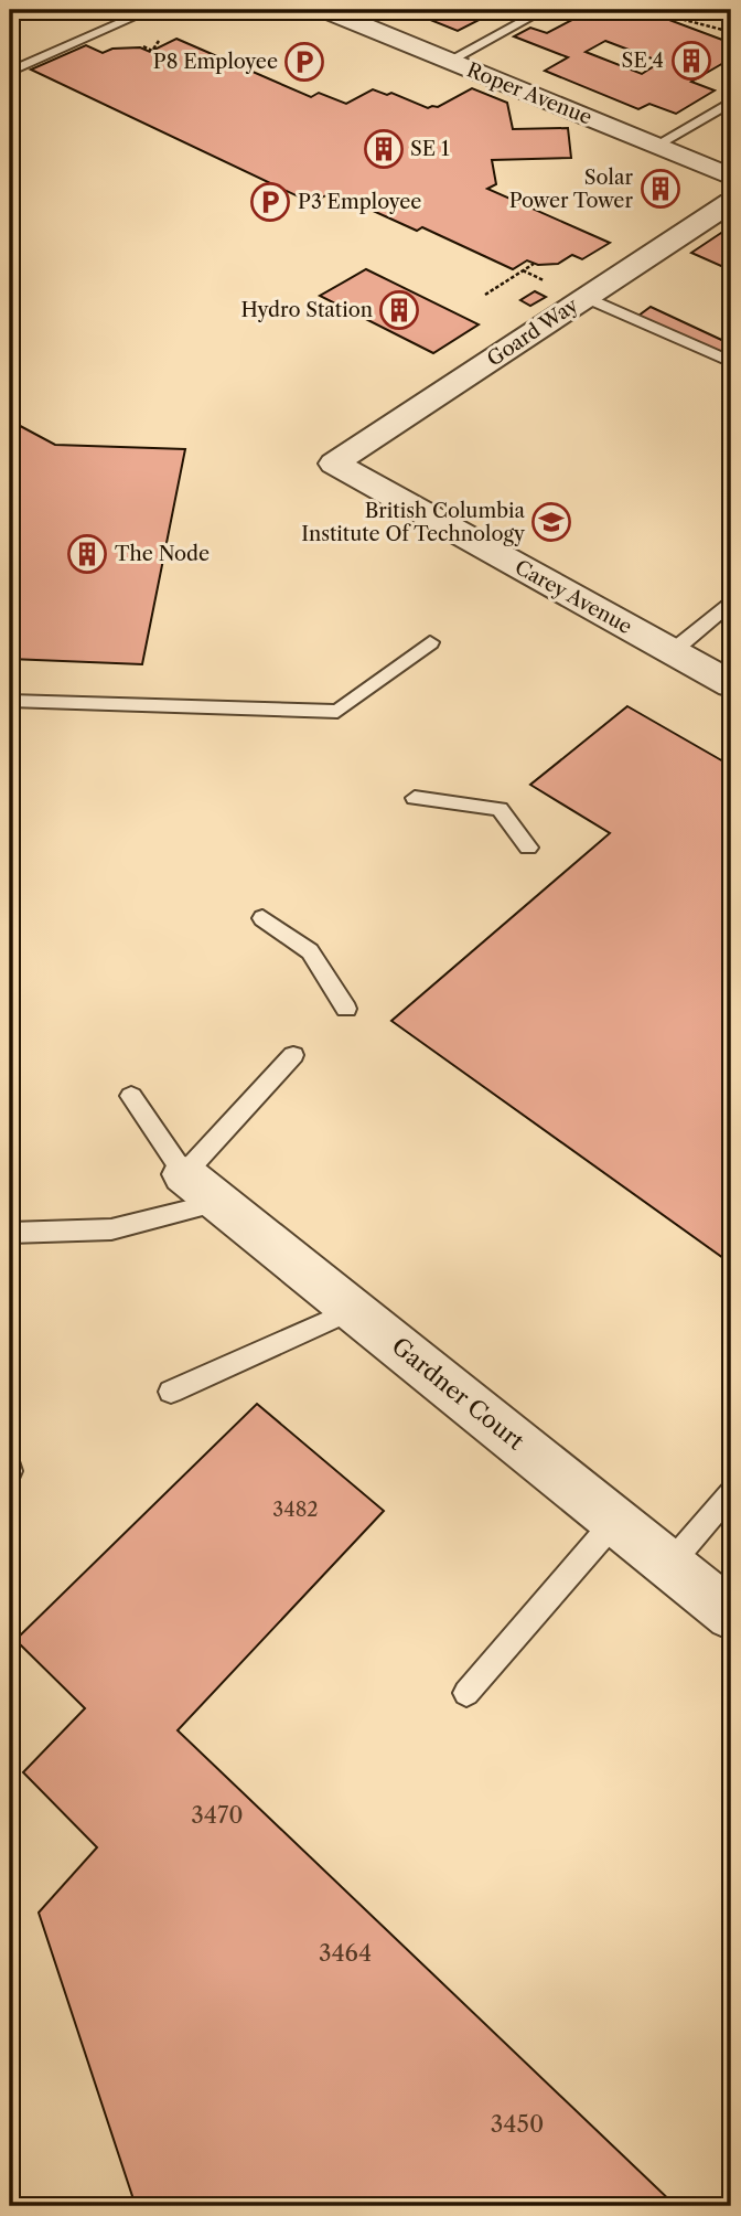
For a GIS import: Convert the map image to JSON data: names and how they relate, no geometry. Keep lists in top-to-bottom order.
{
  "streets": {
    "street": [
      "Roper Avenue",
      "Goard Way",
      "Carey Avenue",
      "Gardner Court"
    ]
  },
  "crossings": [
    ["Goard Way", "Carey Avenue"]
  ],
  "places": {
    "building": [
      "SE 4",
      "SE 1",
      "Solar Power Tower",
      "Hydro Station",
      "The Node"
    ],
    "parking": ["P8 Employee", "P3 Employee"],
    "school or university": ["British Columbia Institute Of Technology"]
  },
  "house_numbers": [
    "3482",
    "3470",
    "3464",
    "3450"
  ]
}
